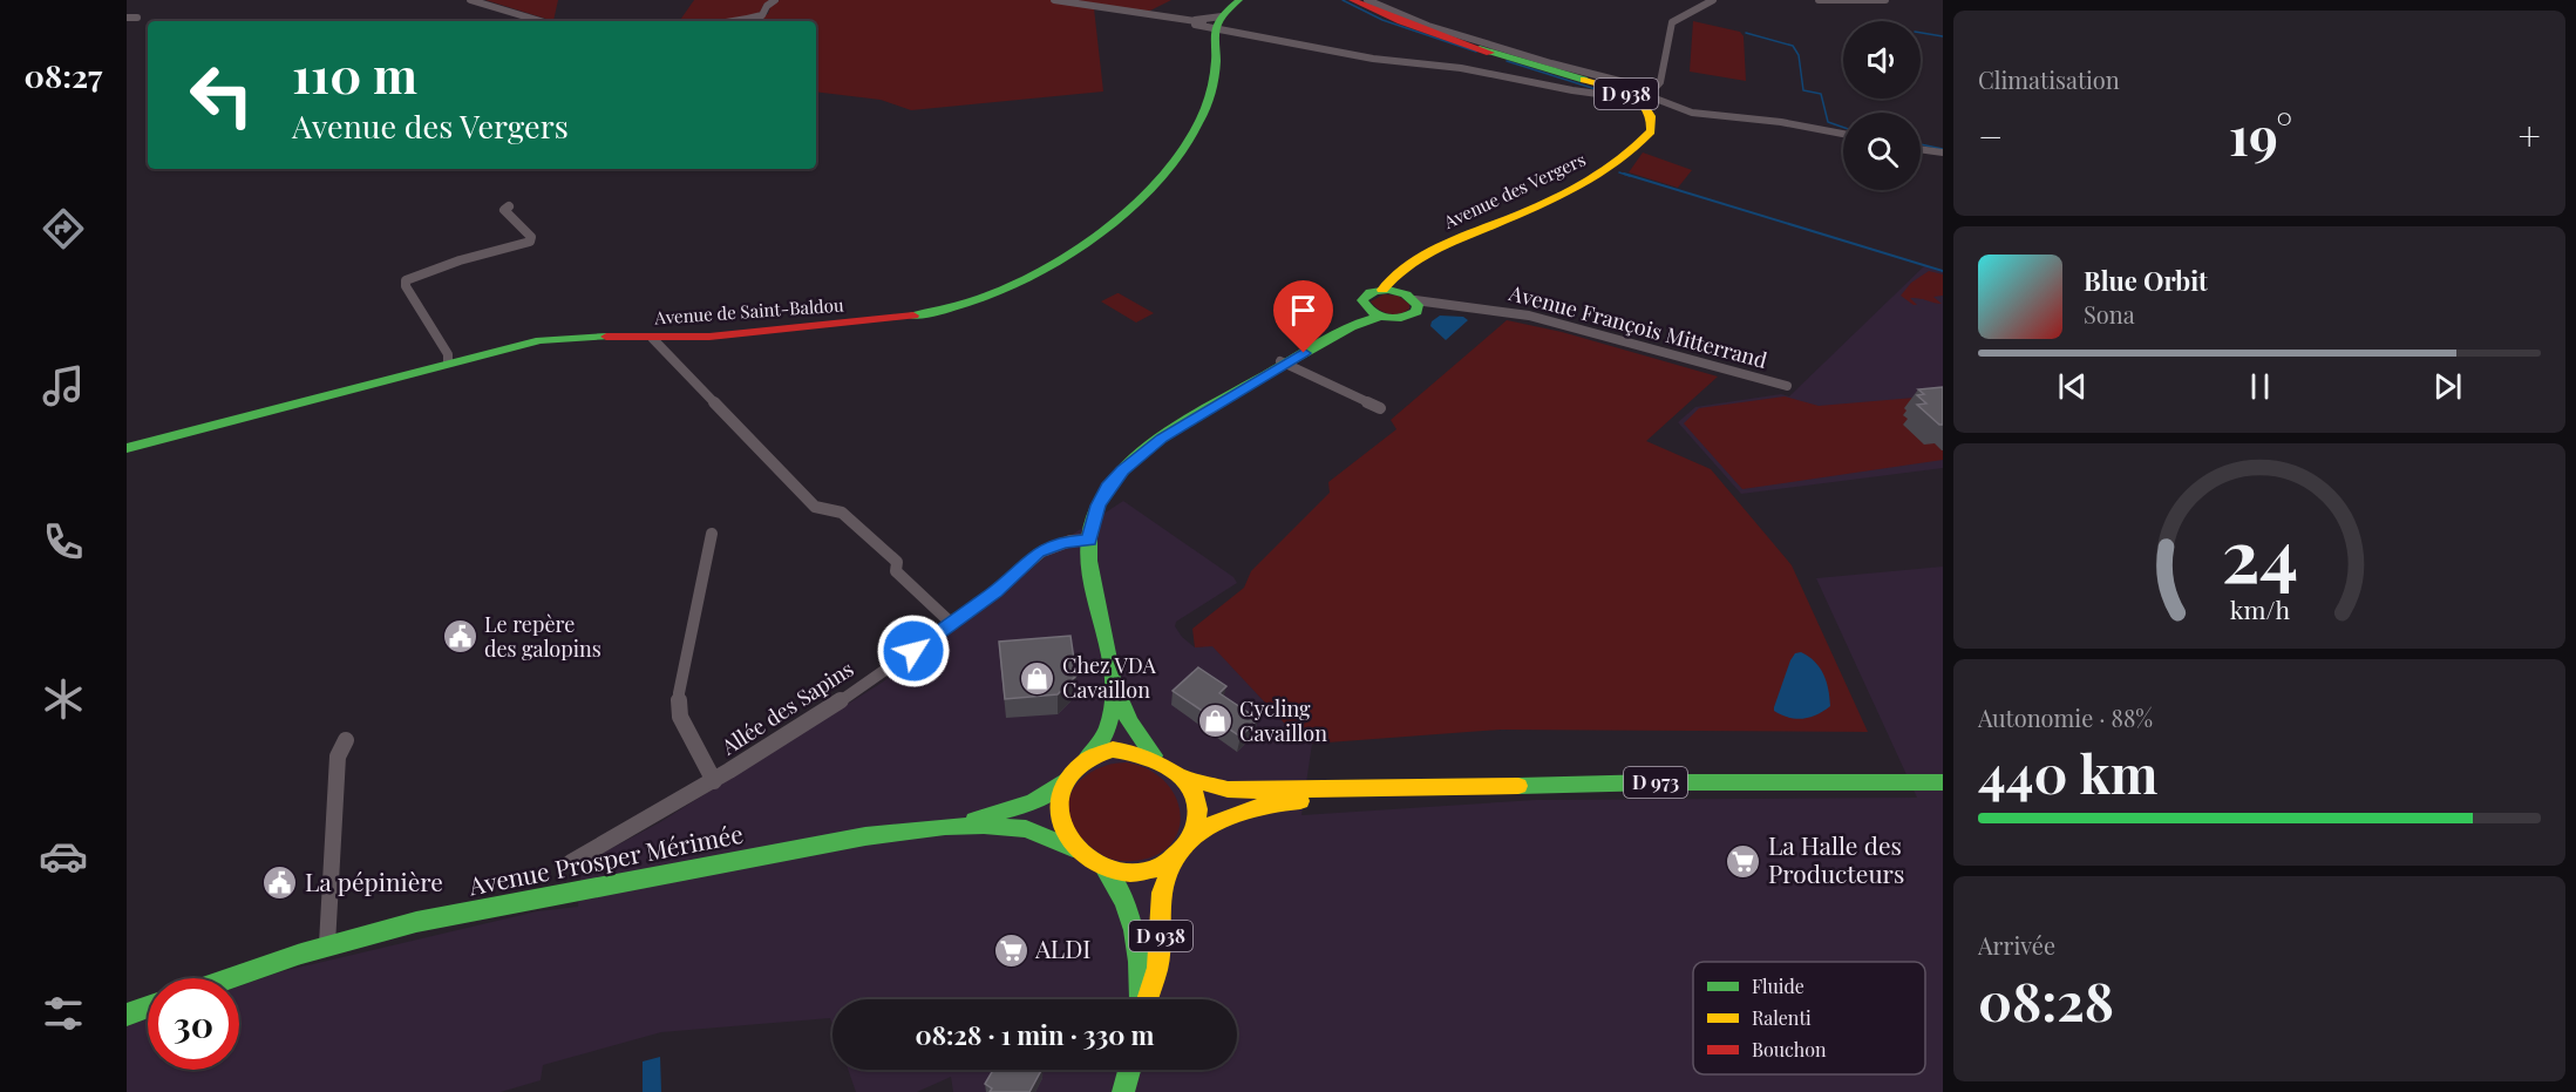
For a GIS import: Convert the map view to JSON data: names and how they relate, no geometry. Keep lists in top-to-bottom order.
{
  "streets": {
    "main road": [
      "D 938",
      "Avenue des Vergers",
      "Avenue de Saint-Baldou",
      "D 973",
      "Avenue Prosper Mérimée"
    ],
    "street": ["Avenue François Mitterrand", "Allée des Sapins"]
  },
  "crossings": [
    ["D 938", "Avenue des Vergers"],
    ["D 938", "Avenue François Mitterrand"],
    ["D 938", "Allée des Sapins"],
    ["D 938", "D 973"],
    ["D 938", "Avenue Prosper Mérimée"],
    ["D 973", "Avenue Prosper Mérimée"]
  ],
  "places": {
    "public building": ["Le repère des galopins", "La pépinière"],
    "shop": ["Chez VDA Cavaillon", "Cycling Cavaillon"],
    "supermarket": ["La Halle des Producteurs", "ALDI"]
  },
  "legend": ["Fluide", "Ralenti", "Bouchon"],
  "page": {
    "tabs": "08:27",
    "tile": [
      "Climatisation",
      ["Autonomie · 88%", "440 km"],
      ["Arrivée", "08:28"]
    ],
    "turn": ["110 m", "Avenue des Vergers"],
    "heat": ["−", "19°", "+"],
    "song": ["Blue Orbit", "Sona"],
    "limit": "30",
    "trip": "08:28 · 1 min · 330 m",
    "gauge": ["24", "km/h"]
  }
}
